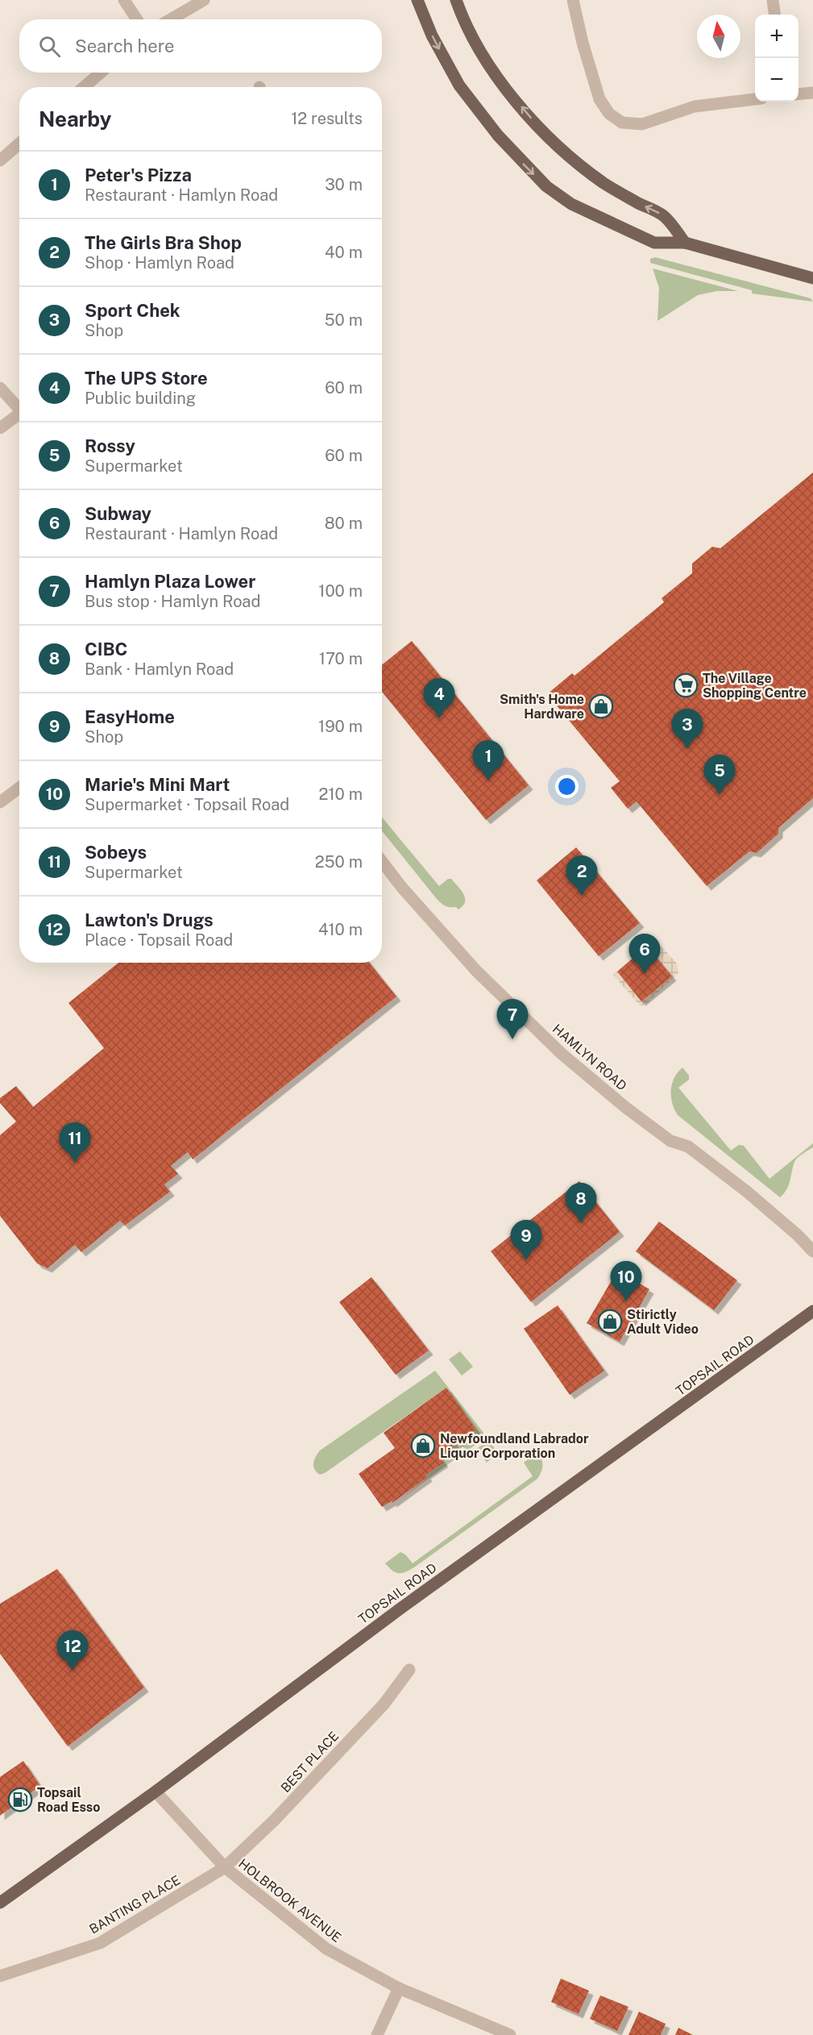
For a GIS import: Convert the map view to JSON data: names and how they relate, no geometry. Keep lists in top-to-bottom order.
{
  "streets": {
    "main road": ["TOPSAIL ROAD"],
    "street": [
      "HAMLYN ROAD",
      "BEST PLACE",
      "HOLBROOK AVENUE",
      "BANTING PLACE"
    ]
  },
  "crossings": [
    ["TOPSAIL ROAD", "HOLBROOK AVENUE"],
    ["BEST PLACE", "HOLBROOK AVENUE"],
    ["BEST PLACE", "BANTING PLACE"],
    ["HOLBROOK AVENUE", "BANTING PLACE"]
  ],
  "places": {
    "supermarket": ["The Village Shopping Centre"],
    "shop": ["Smith's Home Hardware", "Stirictly Adult Video", "Newfoundland Labrador Liquor Corporation"],
    "fuel station": ["Topsail Road Esso"]
  },
  "north": "top",
  "page": {
    "map_buttons": ["+", "−"],
    "search": "Search here",
    "heading": ["Nearby", "12 results"],
    "list": [
      {
        "mark": "1",
        "name": "Peter's Pizza",
        "note": "Restaurant · Hamlyn Road",
        "value": "30 m"
      },
      {
        "mark": "2",
        "name": "The Girls Bra Shop",
        "note": "Shop · Hamlyn Road",
        "value": "40 m"
      },
      {
        "mark": "3",
        "name": "Sport Chek",
        "note": "Shop",
        "value": "50 m"
      },
      {
        "mark": "4",
        "name": "The UPS Store",
        "note": "Public building",
        "value": "60 m"
      },
      {
        "mark": "5",
        "name": "Rossy",
        "note": "Supermarket",
        "value": "60 m"
      },
      {
        "mark": "6",
        "name": "Subway",
        "note": "Restaurant · Hamlyn Road",
        "value": "80 m"
      },
      {
        "mark": "7",
        "name": "Hamlyn Plaza Lower",
        "note": "Bus stop · Hamlyn Road",
        "value": "100 m"
      },
      {
        "mark": "8",
        "name": "CIBC",
        "note": "Bank · Hamlyn Road",
        "value": "170 m"
      },
      {
        "mark": "9",
        "name": "EasyHome",
        "note": "Shop",
        "value": "190 m"
      },
      {
        "mark": "10",
        "name": "Marie's Mini Mart",
        "note": "Supermarket · Topsail Road",
        "value": "210 m"
      },
      {
        "mark": "11",
        "name": "Sobeys",
        "note": "Supermarket",
        "value": "250 m"
      },
      {
        "mark": "12",
        "name": "Lawton's Drugs",
        "note": "Place · Topsail Road",
        "value": "410 m"
      }
    ],
    "pins": [
      "4",
      "3",
      "1",
      "5",
      "2",
      "6",
      "7",
      "11",
      "8",
      "9",
      "10",
      "12"
    ]
  }
}
